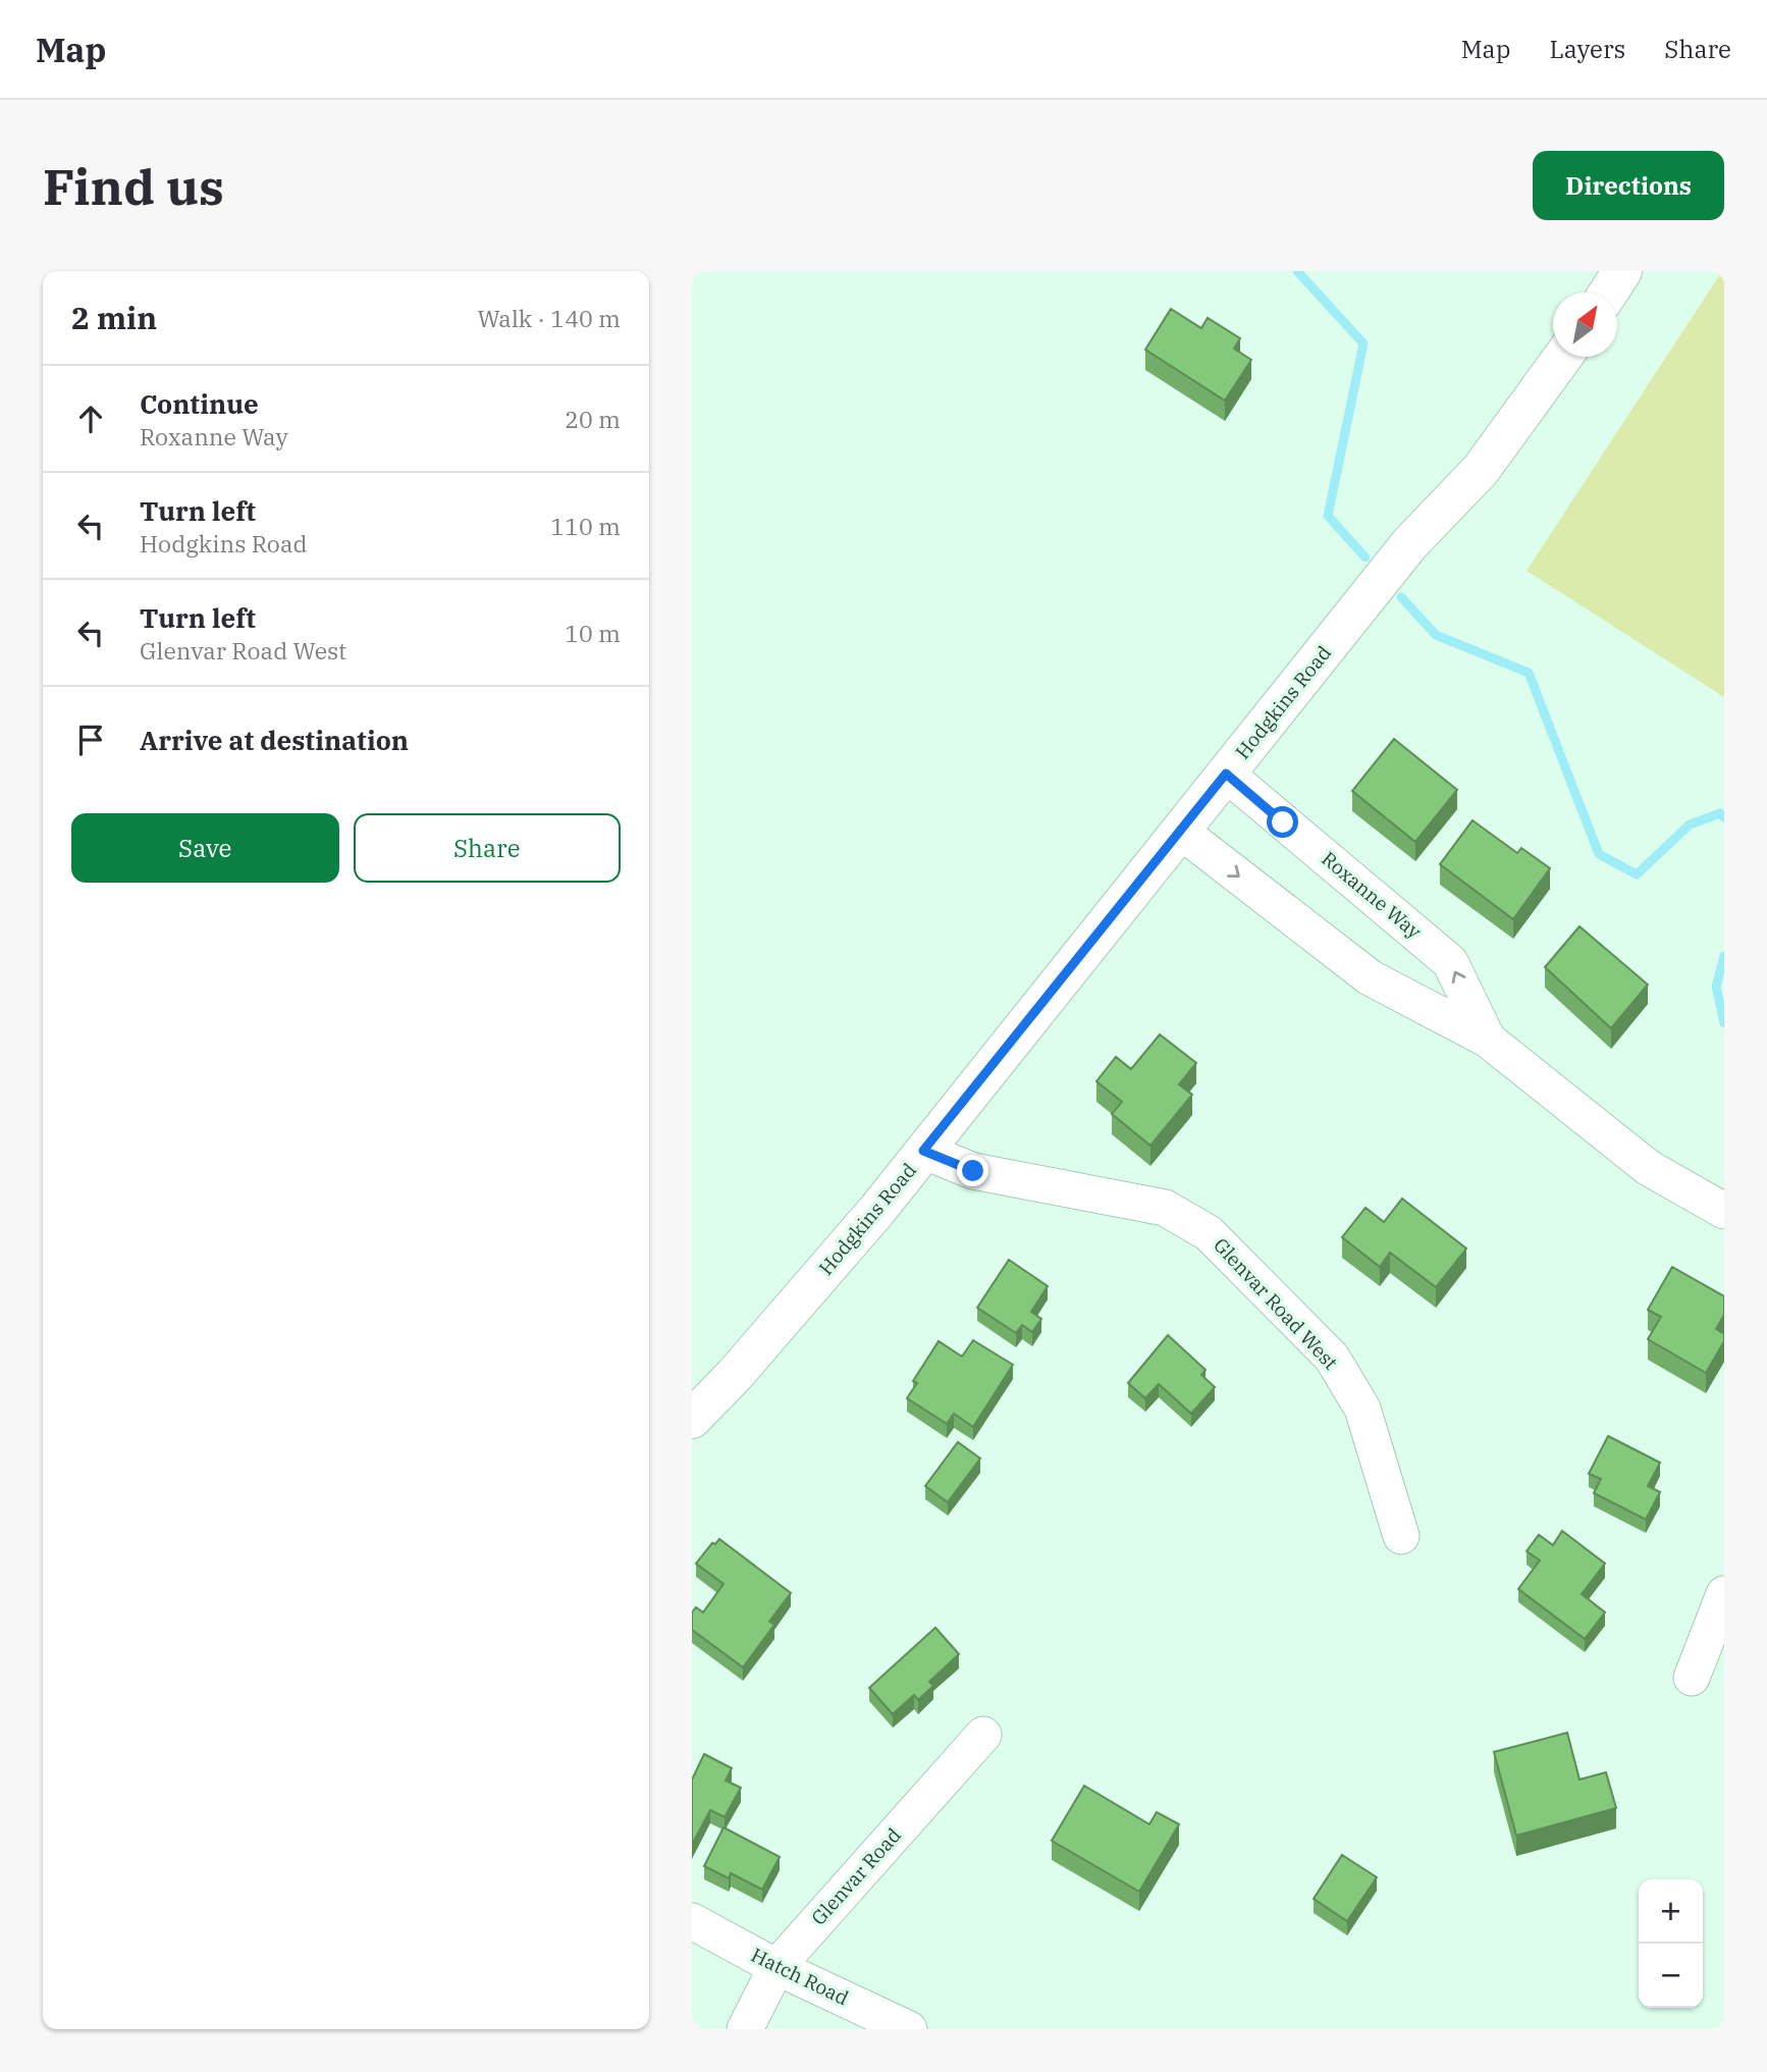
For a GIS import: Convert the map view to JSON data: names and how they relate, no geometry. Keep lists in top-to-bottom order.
{
  "streets": {
    "street": [
      "Hodgkins Road",
      "Roxanne Way",
      "Glenvar Road West",
      "Glenvar Road",
      "Hatch Road"
    ]
  },
  "crossings": [
    ["Hodgkins Road", "Roxanne Way"],
    ["Hodgkins Road", "Glenvar Road West"],
    ["Glenvar Road", "Hatch Road"]
  ],
  "north": "top right",
  "page": {
    "header": "Map",
    "nav": ["Map", "Layers", "Share"],
    "buttons": [
      "Directions",
      ["Save", "Share"]
    ],
    "title": "Find us",
    "heading": ["2 min", "Walk · 140 m"],
    "list": [
      ["Continue", "Roxanne Way", "20 m"],
      ["Turn left", "Hodgkins Road", "110 m"],
      ["Turn left", "Glenvar Road West", "10 m"],
      "Arrive at destination"
    ],
    "map_buttons": ["+", "−"]
  }
}
